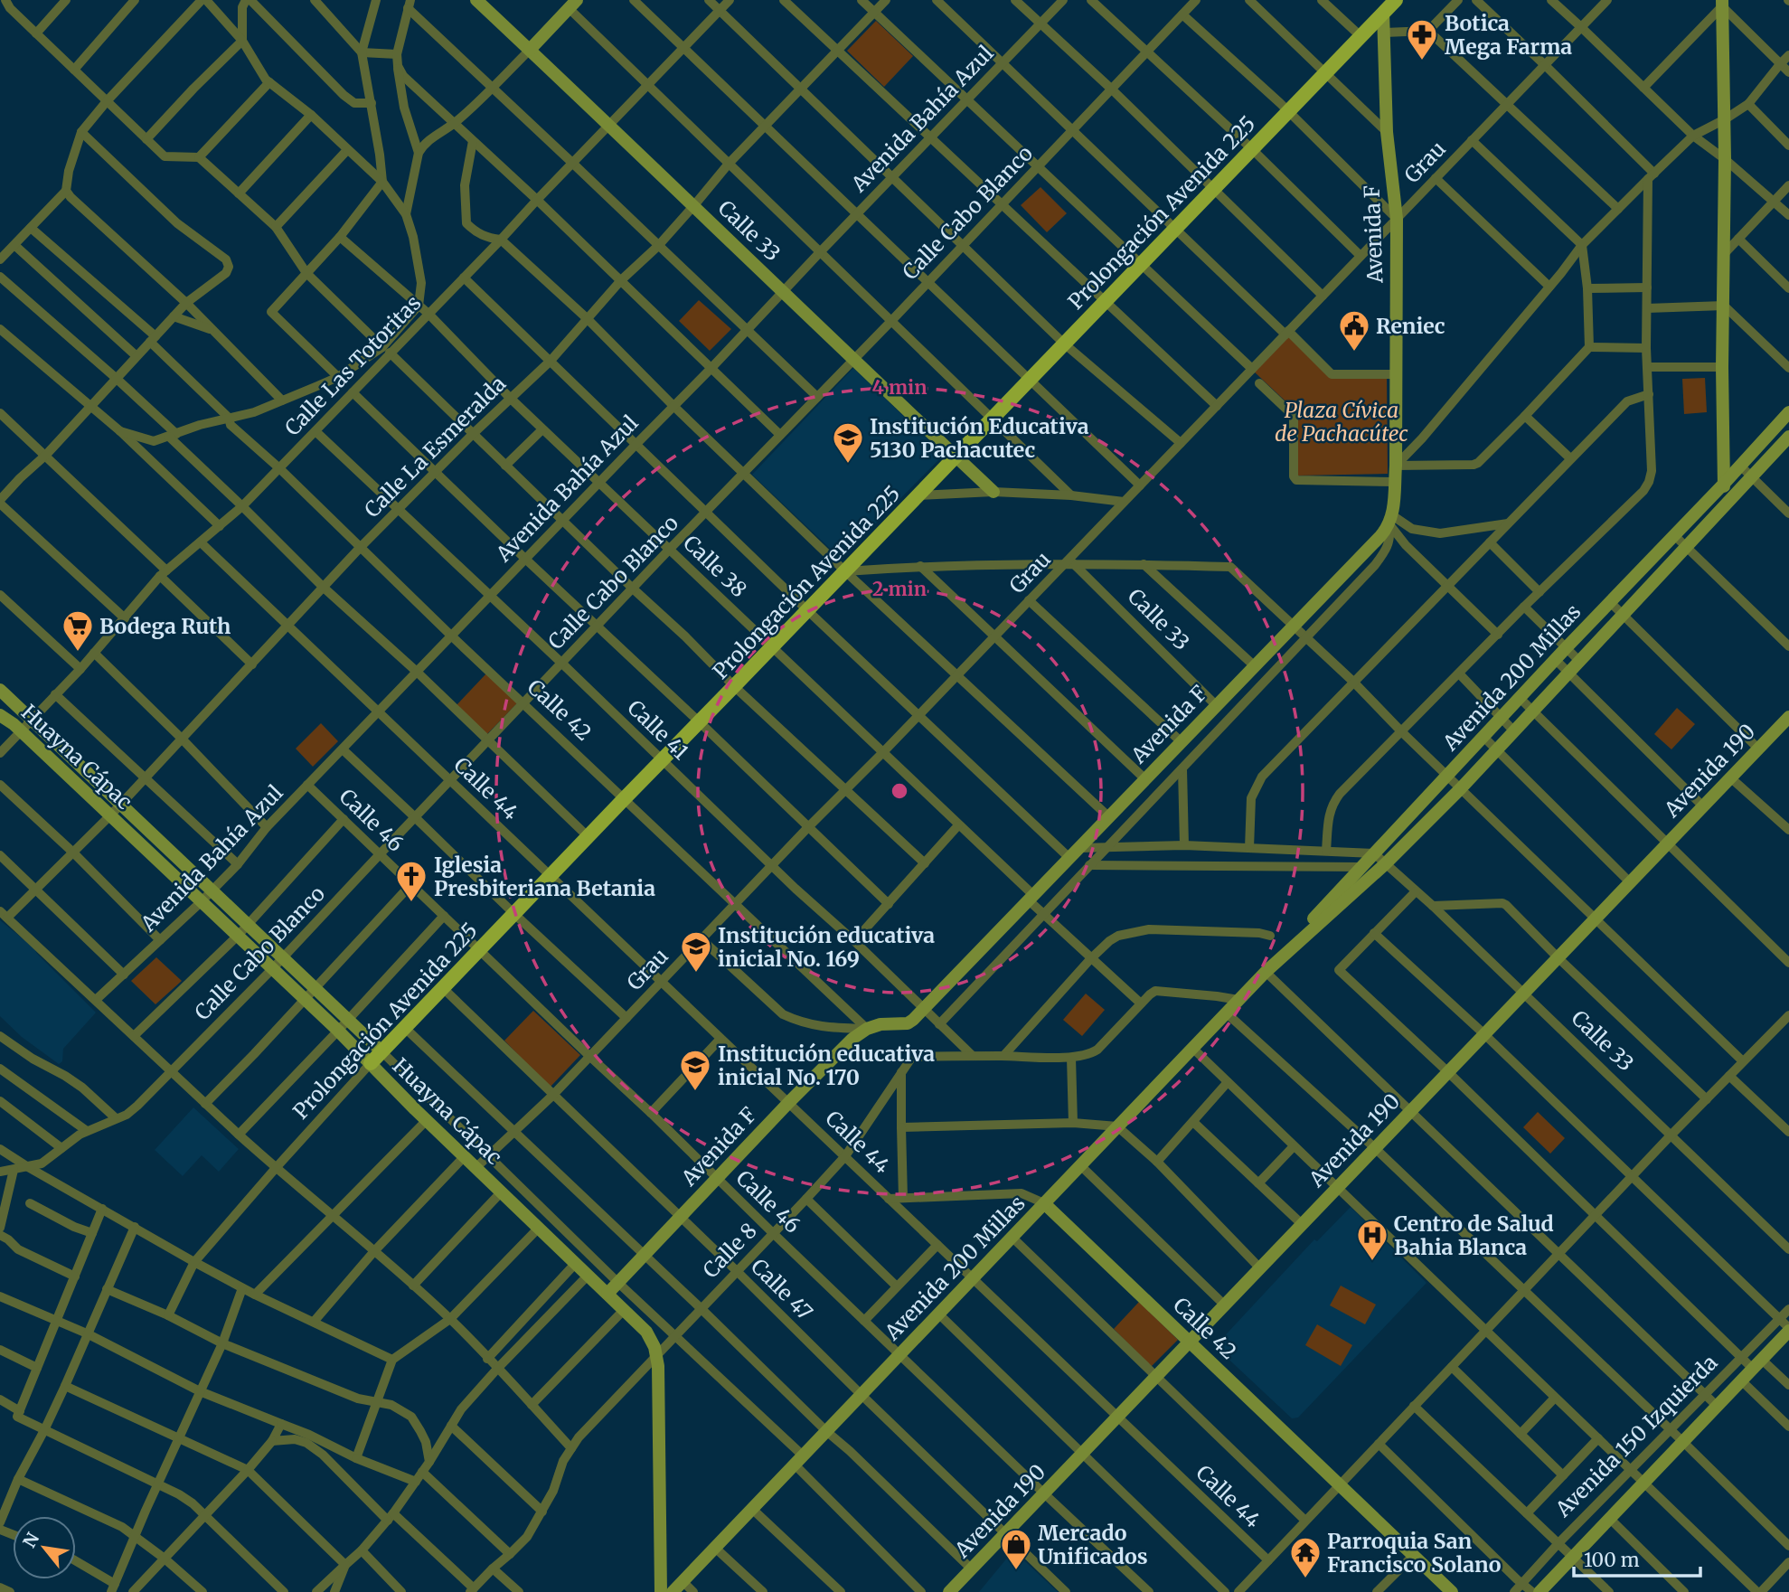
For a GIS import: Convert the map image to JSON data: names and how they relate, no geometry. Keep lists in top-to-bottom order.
{
  "streets": {
    "main road": ["Prolongación Avenida 225"],
    "street": [
      "Avenida Bahía Azul",
      "Grau",
      "Calle Cabo Blanco",
      "Calle 33",
      "Avenida F",
      "Calle Las Totoritas",
      "Calle La Esmeralda",
      "Calle 38",
      "Avenida 200 Millas",
      "Calle 42",
      "Calle 41",
      "Huayna Cápac",
      "Avenida 190",
      "Calle 44",
      "Calle 46",
      "Calle 8",
      "Calle 47",
      "Avenida 150 Izquierda"
    ]
  },
  "crossings": [
    ["Avenida Bahía Azul", "Calle 33"],
    ["Avenida Bahía Azul", "Calle 38"],
    ["Avenida Bahía Azul", "Calle 42"],
    ["Avenida Bahía Azul", "Calle 41"],
    ["Avenida Bahía Azul", "Huayna Cápac"],
    ["Avenida Bahía Azul", "Calle 44"],
    ["Avenida Bahía Azul", "Calle 46"],
    ["Grau", "Calle 33"],
    ["Grau", "Avenida F"],
    ["Grau", "Calle 38"],
    ["Grau", "Calle 42"],
    ["Grau", "Calle 41"],
    ["Grau", "Huayna Cápac"],
    ["Grau", "Calle 44"],
    ["Grau", "Calle 46"],
    ["Grau", "Calle 47"],
    ["Calle Cabo Blanco", "Calle 33"],
    ["Calle Cabo Blanco", "Calle 38"],
    ["Calle Cabo Blanco", "Calle 42"],
    ["Calle Cabo Blanco", "Calle 41"],
    ["Calle Cabo Blanco", "Huayna Cápac"],
    ["Calle Cabo Blanco", "Calle 44"],
    ["Calle Cabo Blanco", "Calle 46"],
    ["Prolongación Avenida 225", "Calle 33"],
    ["Prolongación Avenida 225", "Avenida F"],
    ["Prolongación Avenida 225", "Calle 38"],
    ["Prolongación Avenida 225", "Calle 42"],
    ["Prolongación Avenida 225", "Calle 41"],
    ["Prolongación Avenida 225", "Huayna Cápac"],
    ["Prolongación Avenida 225", "Calle 44"],
    ["Prolongación Avenida 225", "Calle 46"],
    ["Prolongación Avenida 225", "Calle 47"],
    ["Calle 33", "Avenida F"],
    ["Calle 33", "Calle Las Totoritas"],
    ["Calle 33", "Calle La Esmeralda"],
    ["Calle 33", "Avenida 200 Millas"],
    ["Calle 33", "Avenida 190"],
    ["Avenida F", "Calle 38"],
    ["Avenida F", "Calle 42"],
    ["Avenida F", "Calle 41"],
    ["Avenida F", "Huayna Cápac"],
    ["Avenida F", "Calle 44"],
    ["Avenida F", "Calle 46"],
    ["Avenida F", "Calle 47"],
    ["Calle Las Totoritas", "Calle 38"],
    ["Calle Las Totoritas", "Calle 42"],
    ["Calle Las Totoritas", "Calle 41"],
    ["Calle Las Totoritas", "Huayna Cápac"],
    ["Calle Las Totoritas", "Calle 44"],
    ["Calle La Esmeralda", "Calle 38"],
    ["Calle La Esmeralda", "Calle 42"],
    ["Calle La Esmeralda", "Calle 41"],
    ["Calle La Esmeralda", "Huayna Cápac"],
    ["Calle La Esmeralda", "Calle 44"],
    ["Calle 38", "Calle 8"],
    ["Avenida 200 Millas", "Calle 42"],
    ["Avenida 200 Millas", "Huayna Cápac"],
    ["Avenida 200 Millas", "Calle 44"],
    ["Avenida 200 Millas", "Calle 46"],
    ["Avenida 200 Millas", "Calle 8"],
    ["Avenida 200 Millas", "Calle 47"],
    ["Calle 42", "Avenida 190"],
    ["Calle 42", "Calle 44"],
    ["Calle 41", "Calle 8"],
    ["Huayna Cápac", "Calle 8"],
    ["Avenida 190", "Calle 44"],
    ["Avenida 190", "Calle 46"],
    ["Avenida 190", "Calle 47"],
    ["Calle 44", "Calle 8"],
    ["Calle 46", "Calle 8"],
    ["Calle 8", "Calle 47"]
  ],
  "parks": ["Plaza Cívica de Pachacútec"],
  "places": {
    "pharmacy": ["Botica Mega Farma"],
    "public building": ["Reniec"],
    "school or university": ["Institución Educativa 5130 Pachacutec", "Institución educativa inicial No. 169", "Institución educativa inicial No. 170"],
    "supermarket": ["Bodega Ruth"],
    "church": ["Iglesia Presbiteriana Betania"],
    "hospital": ["Centro de Salud Bahia Blanca"],
    "shop": ["Mercado Unificados"],
    "temple": ["Parroquia San Francisco Solano"]
  },
  "scale_bar": "100 m",
  "north": "top left",
  "rings": ["4 min", "2 min"]
}
